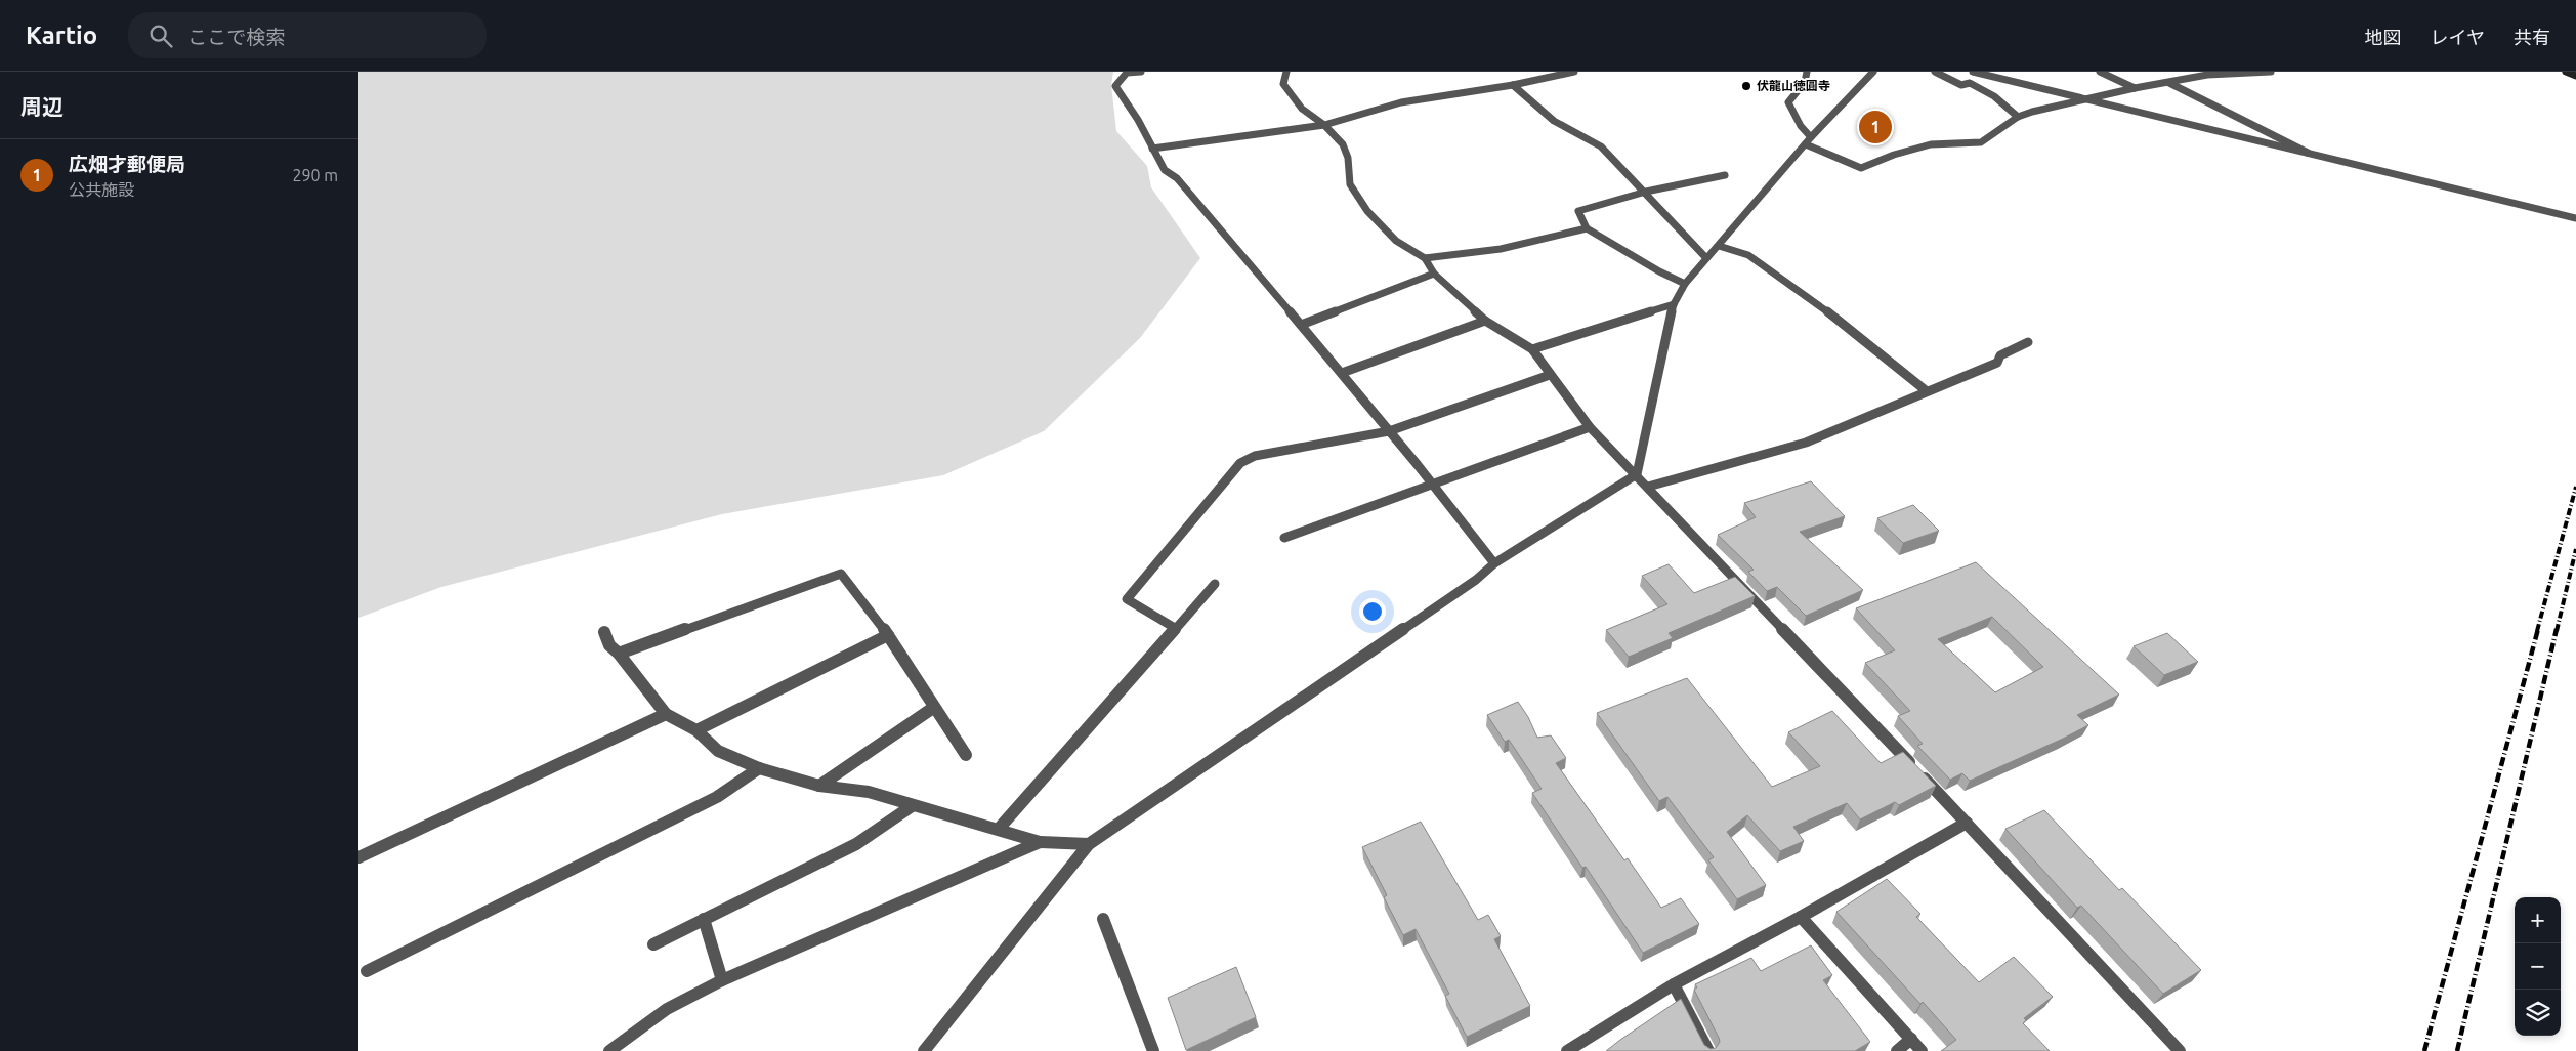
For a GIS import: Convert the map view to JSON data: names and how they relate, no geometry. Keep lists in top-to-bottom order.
{
  "places": ["伏龍山徳圓寺"],
  "page": {
    "header": "Kartio",
    "search": "ここで検索",
    "nav": ["地図", "レイヤ", "共有"],
    "heading": "周辺",
    "pins": "1",
    "list": [
      {
        "mark": "1",
        "name": "広畑才郵便局",
        "note": "公共施設",
        "value": "290 m"
      }
    ],
    "map_buttons": ["+", "−"]
  }
}
